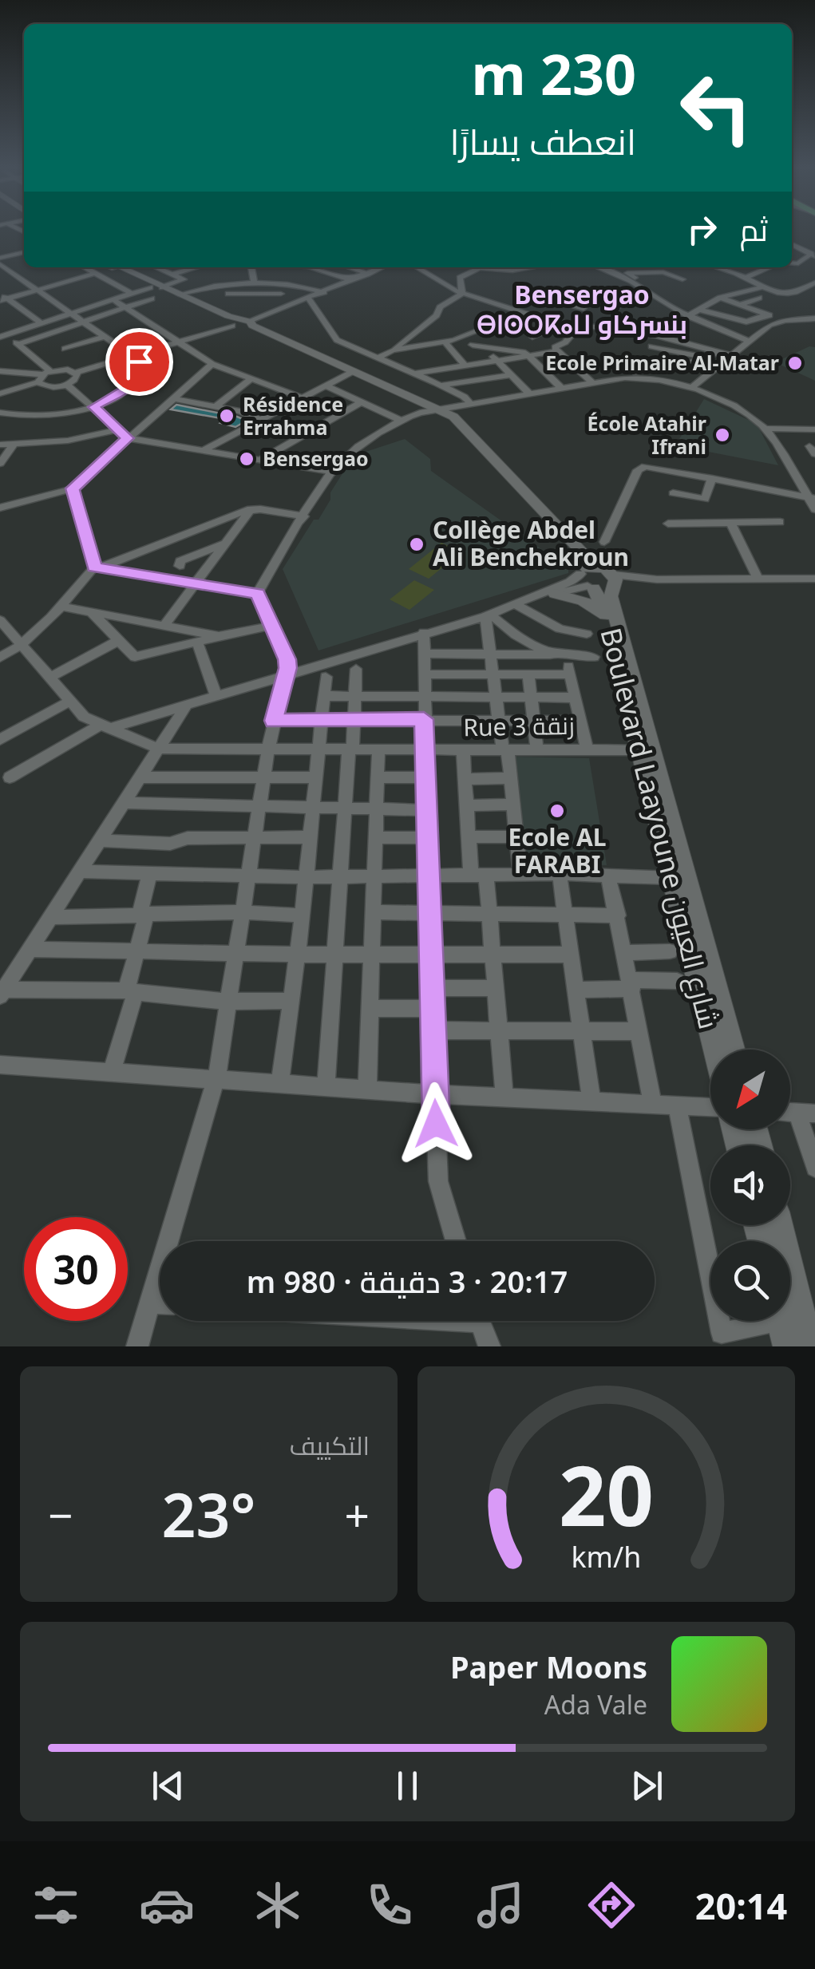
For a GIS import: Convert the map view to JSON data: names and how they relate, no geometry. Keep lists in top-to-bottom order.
{
  "streets": {
    "street": ["Rue 3 زنقة", "Boulevard Laayoune شارع العيون"]
  },
  "crossings": [
    ["Rue 3 زنقة", "Boulevard Laayoune شارع العيون"]
  ],
  "districts": ["Bensergao ⴱⵏⵙⵔⴽⴰⵡ بنسركاو"],
  "places": [
    "Ecole Primaire Al-Matar",
    "Résidence Errahma",
    "École Atahir Ifrani",
    "Bensergao",
    "Collège Abdel Ali Benchekroun",
    "Ecole AL FARABI"
  ],
  "north": "bottom left",
  "page": {
    "turn": ["230 m", "انعطف يسارًا"],
    "then": "ثم",
    "limit": "30",
    "trip": "20:17 · 3 دقيقة · 980 m",
    "tile": "التكييف",
    "heat": ["−", "23°", "+"],
    "song": ["Paper Moons", "Ada Vale"],
    "tabs": "20:14",
    "gauge": ["20", "km/h"]
  }
}
